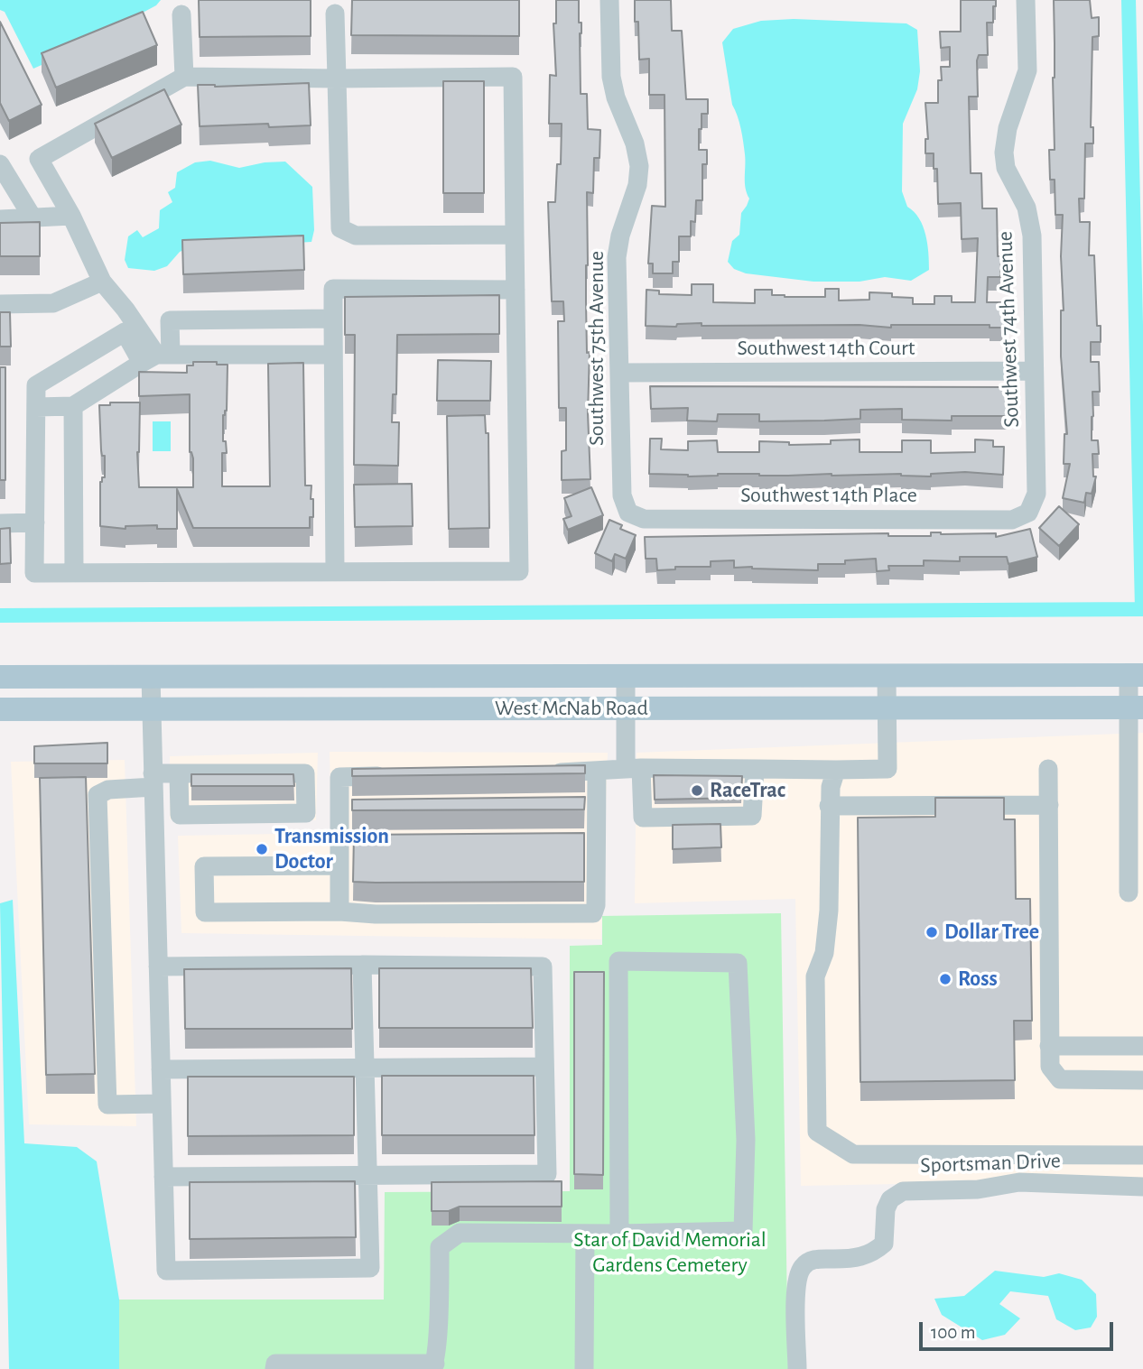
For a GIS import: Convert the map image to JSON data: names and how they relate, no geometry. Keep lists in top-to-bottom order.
{
  "streets": {
    "main road": ["West McNab Road"],
    "street": [
      "Southwest 74th Avenue",
      "Southwest 75th Avenue",
      "Southwest 14th Court",
      "Southwest 14th Place",
      "Sportsman Drive"
    ]
  },
  "crossings": [
    ["Southwest 74th Avenue", "Southwest 14th Court"],
    ["Southwest 74th Avenue", "Southwest 14th Place"],
    ["Southwest 75th Avenue", "Southwest 14th Court"],
    ["Southwest 75th Avenue", "Southwest 14th Place"]
  ],
  "parks": ["Star of David Memorial Gardens Cemetery"],
  "places": [
    "RaceTrac",
    "Transmission Doctor",
    "Dollar Tree",
    "Ross"
  ],
  "scale_bar": "100 m"
}
